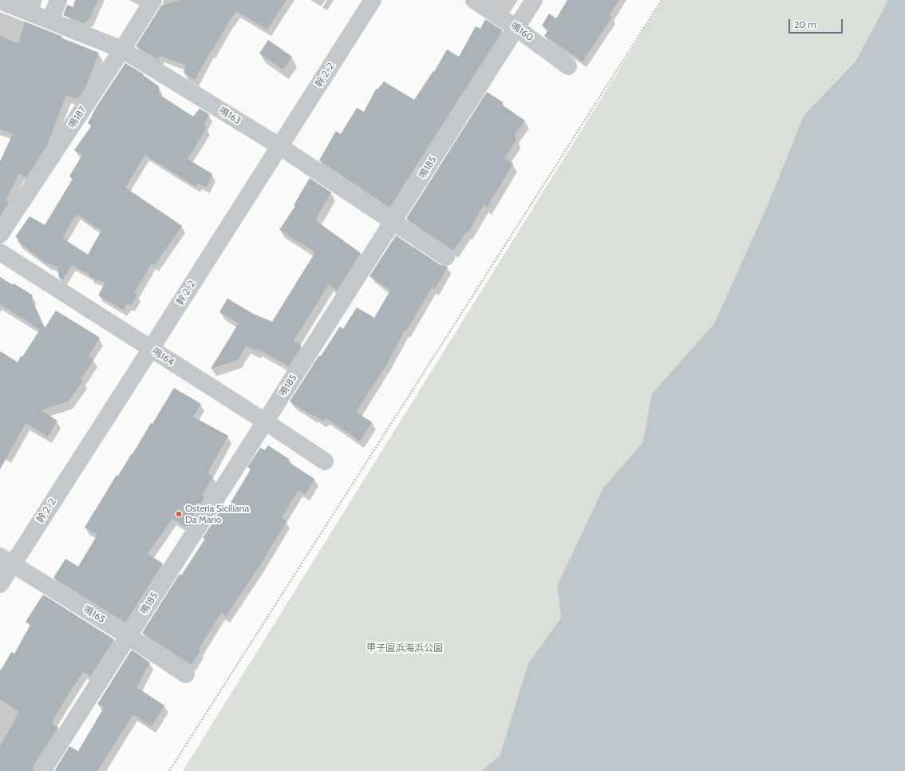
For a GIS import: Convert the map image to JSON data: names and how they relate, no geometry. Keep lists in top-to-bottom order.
{
  "streets": {
    "street": [
      "鳴160",
      "幹２２",
      "鳴163",
      "鳴187",
      "鳴185",
      "鳴164",
      "鳴165"
    ]
  },
  "crossings": [
    ["鳴160", "鳴185"],
    ["幹２２", "鳴163"],
    ["幹２２", "鳴164"],
    ["幹２２", "鳴165"],
    ["鳴163", "鳴187"],
    ["鳴163", "鳴185"],
    ["鳴185", "鳴164"],
    ["鳴185", "鳴165"]
  ],
  "parks": ["甲子園浜海浜公園"],
  "places": ["Osteria Siciliana Da Mario"],
  "scale_bar": "20 m"
}
